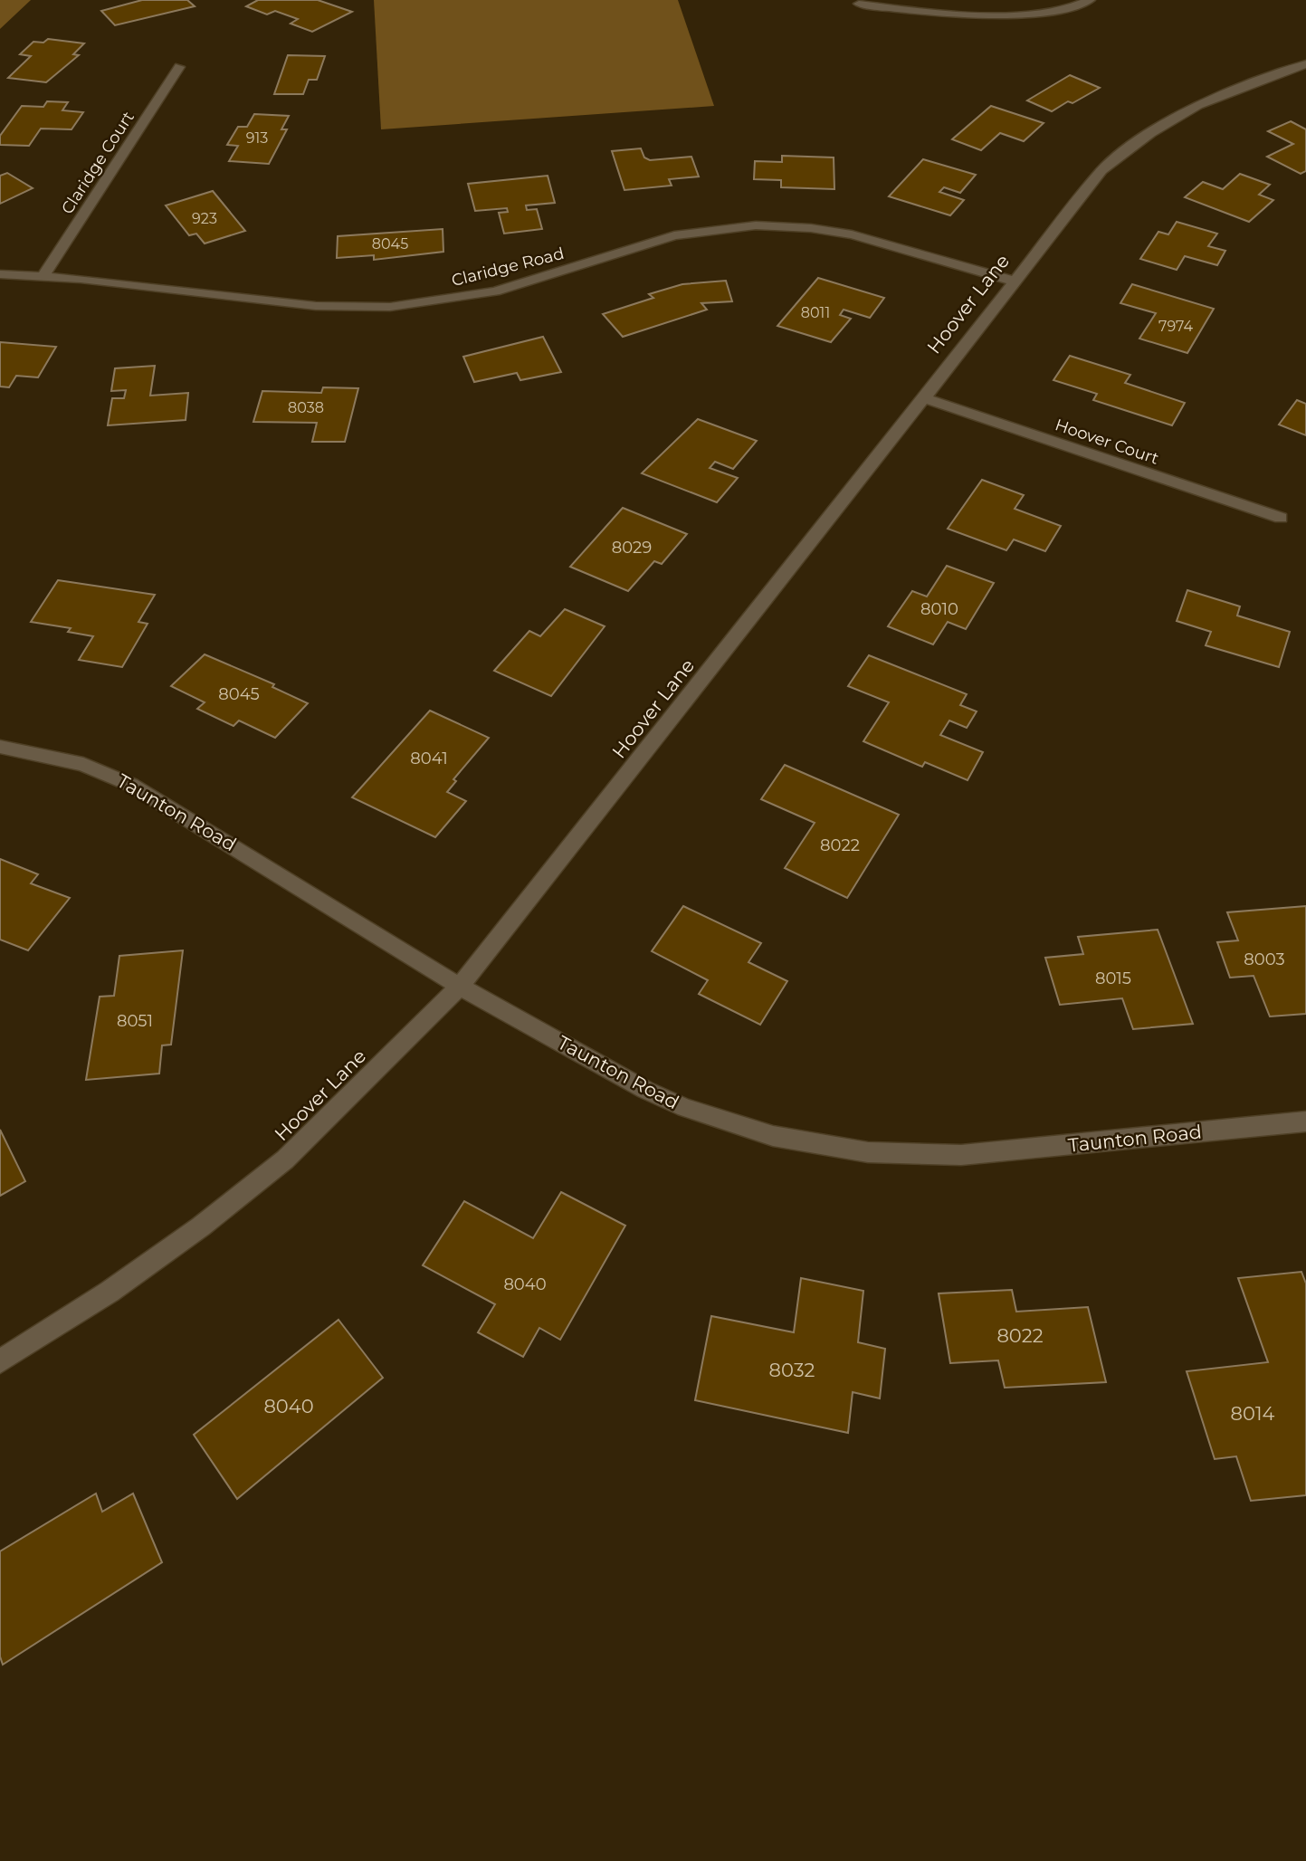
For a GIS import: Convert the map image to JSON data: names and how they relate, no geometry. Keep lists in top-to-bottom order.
{
  "streets": {
    "street": [
      "Claridge Court",
      "Claridge Road",
      "Hoover Lane",
      "Hoover Court",
      "Taunton Road"
    ]
  },
  "crossings": [
    ["Claridge Court", "Claridge Road"],
    ["Claridge Road", "Hoover Lane"],
    ["Hoover Lane", "Hoover Court"],
    ["Hoover Lane", "Taunton Road"]
  ],
  "house_numbers": [
    "913",
    "923",
    "8045",
    "8011",
    "7974",
    "8038",
    "8029",
    "8010",
    "8045",
    "8041",
    "8022",
    "8003",
    "8015",
    "8051",
    "8040",
    "8022",
    "8032",
    "8040",
    "8014"
  ]
}
